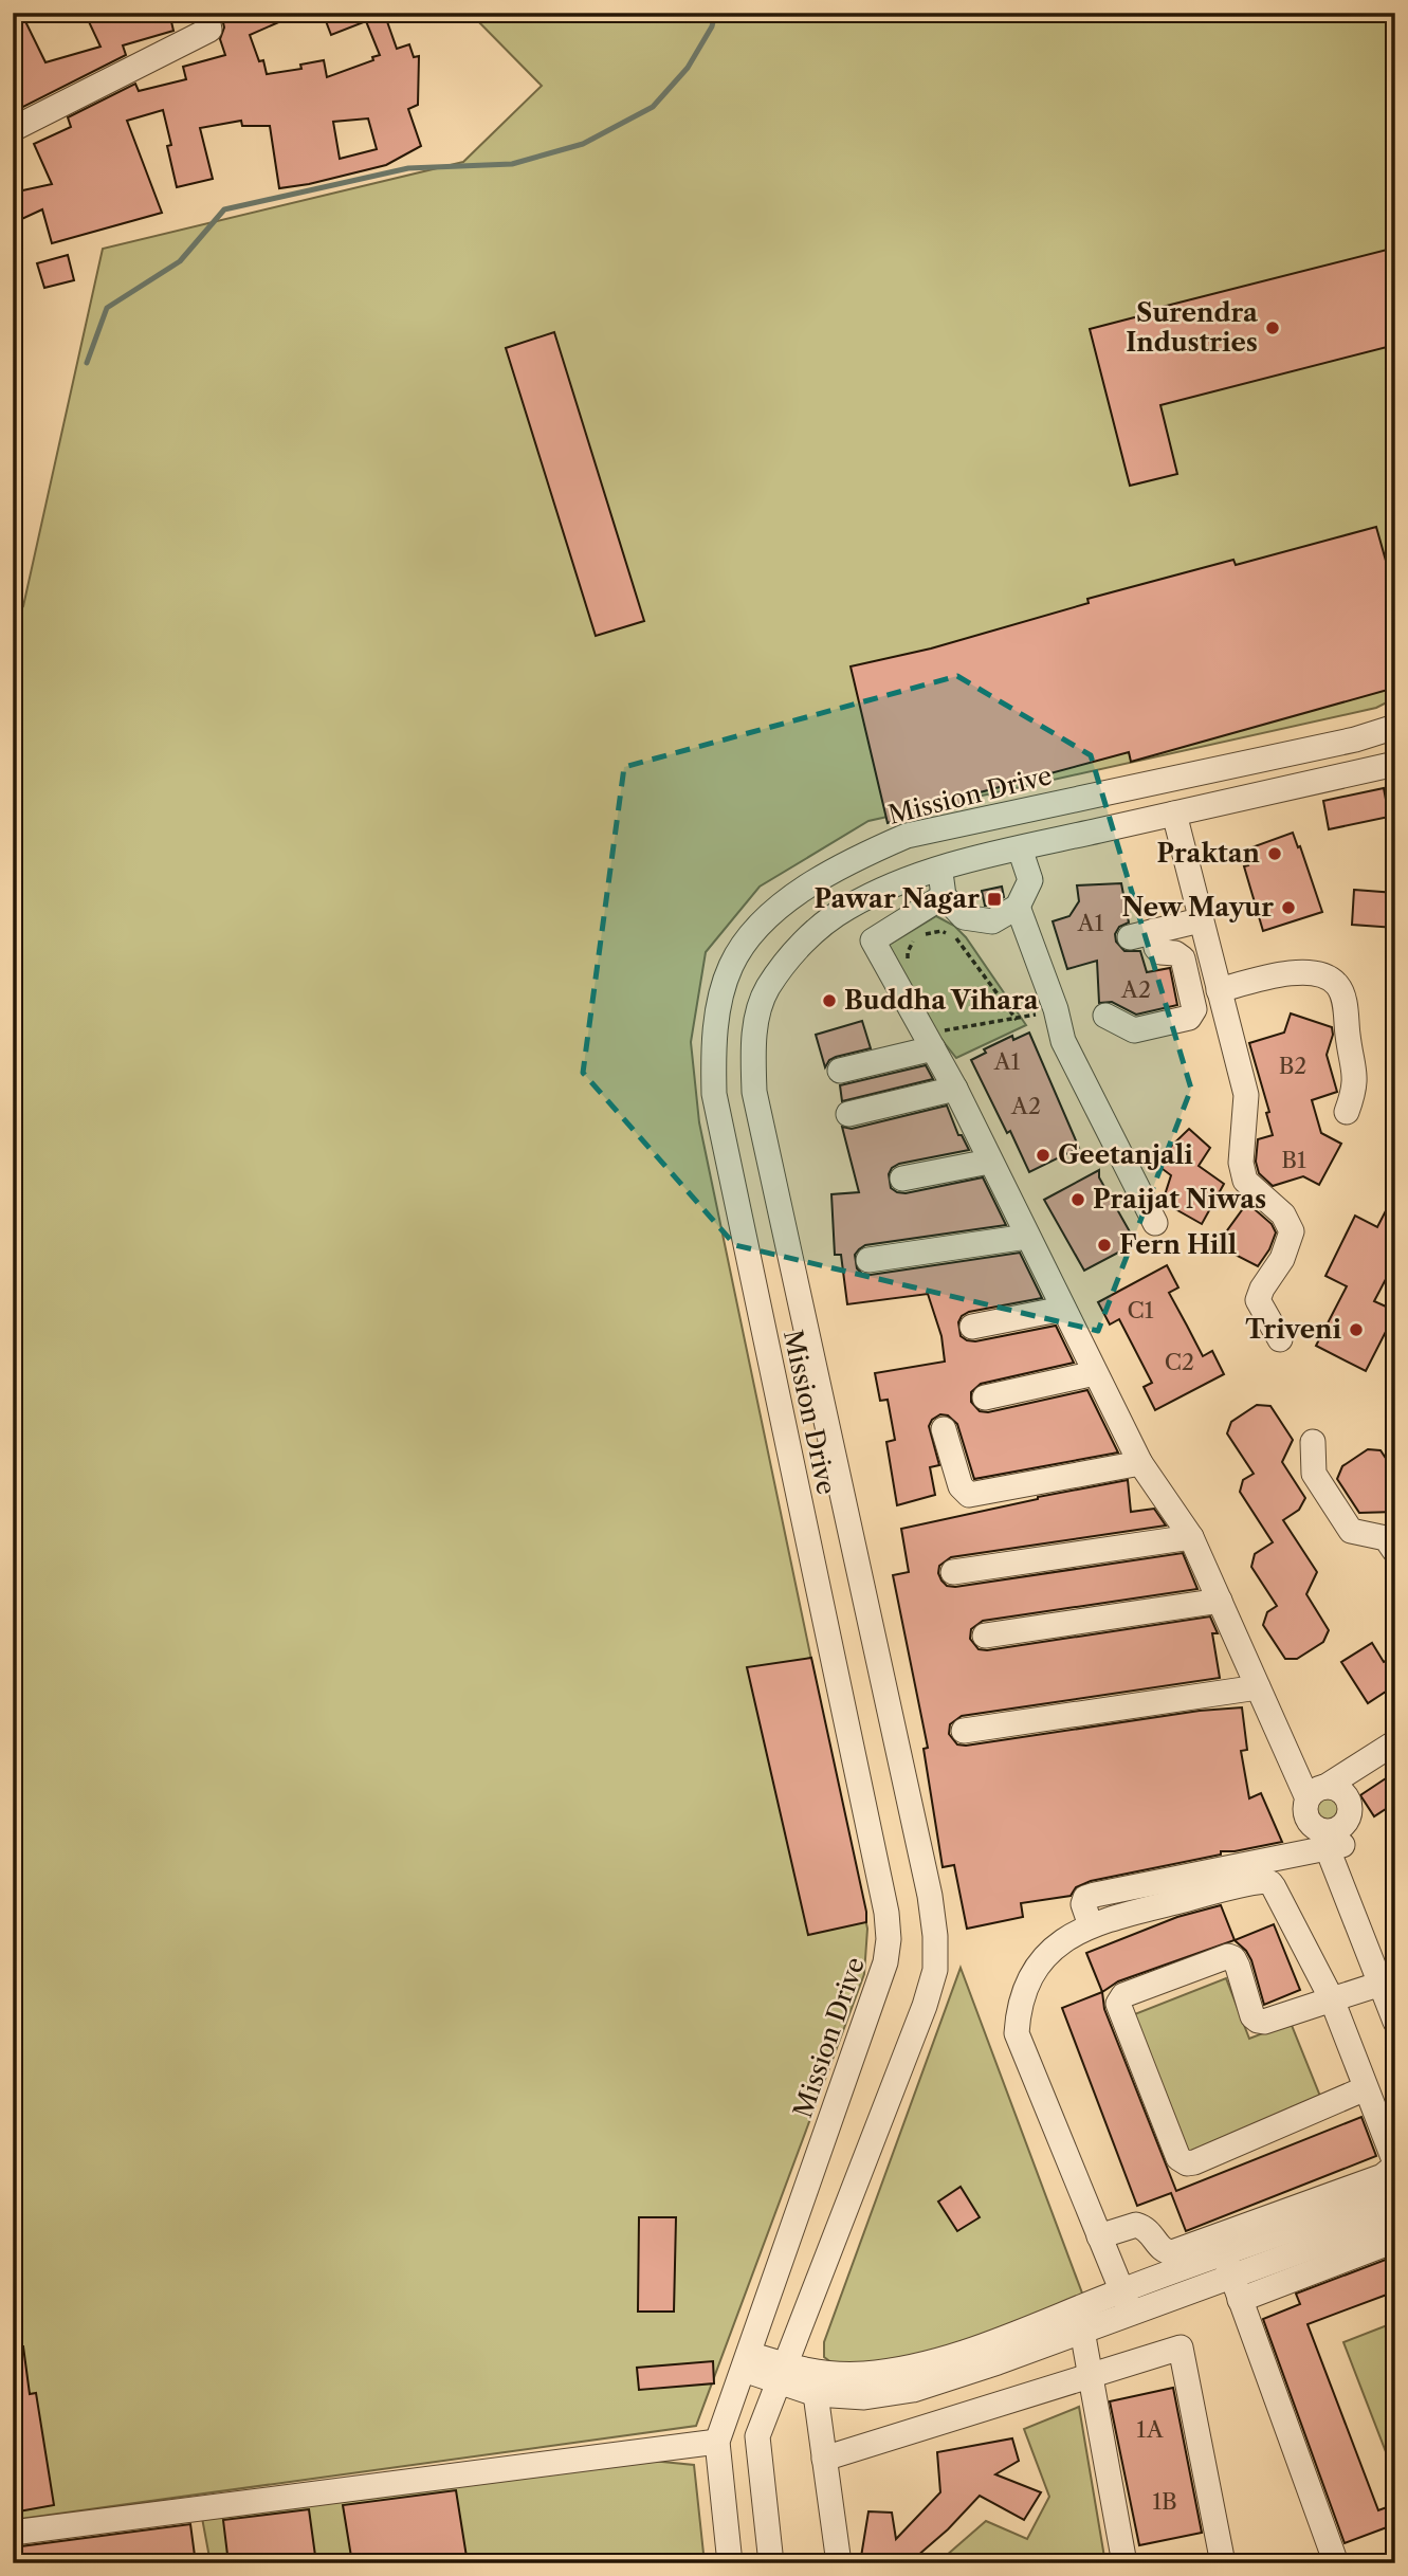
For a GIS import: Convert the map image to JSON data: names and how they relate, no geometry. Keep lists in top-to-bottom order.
{
  "streets": {
    "street": ["Mission Drive"]
  },
  "places": {
    "other": [
      "Surendra Industries",
      "Praktan",
      "New Mayur",
      "Buddha Vihara",
      "Geetanjali",
      "Praijat Niwas",
      "Fern Hill",
      "Triveni"
    ],
    "transit": ["Pawar Nagar"]
  },
  "house_numbers": [
    "A1",
    "A2",
    "A1",
    "B2",
    "A2",
    "B1",
    "C1",
    "C2",
    "1A",
    "1B"
  ]
}
